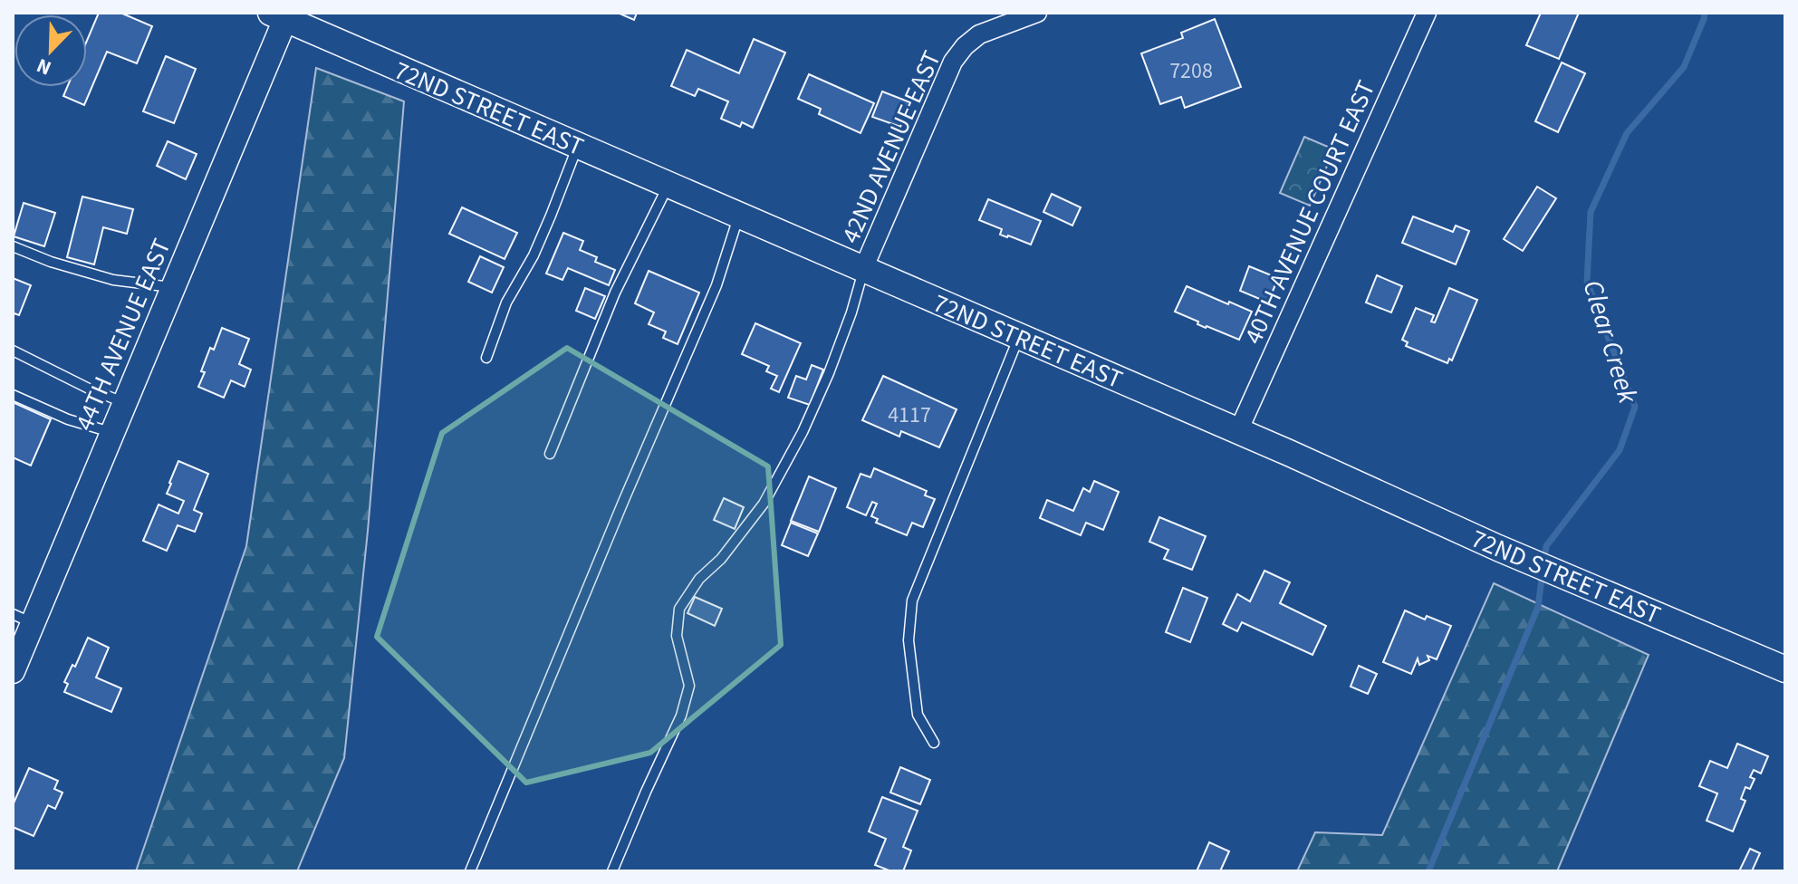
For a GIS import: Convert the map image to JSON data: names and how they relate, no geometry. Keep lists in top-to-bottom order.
{
  "streets": {
    "main road": ["72ND STREET EAST"],
    "street": ["42ND AVENUE EAST", "40TH AVENUE COURT EAST", "44TH AVENUE EAST"]
  },
  "crossings": [
    ["72ND STREET EAST", "42ND AVENUE EAST"],
    ["72ND STREET EAST", "40TH AVENUE COURT EAST"],
    ["72ND STREET EAST", "44TH AVENUE EAST"]
  ],
  "water": ["Clear Creek"],
  "house_numbers": ["7208", "4117"],
  "north": "bottom left"
}
